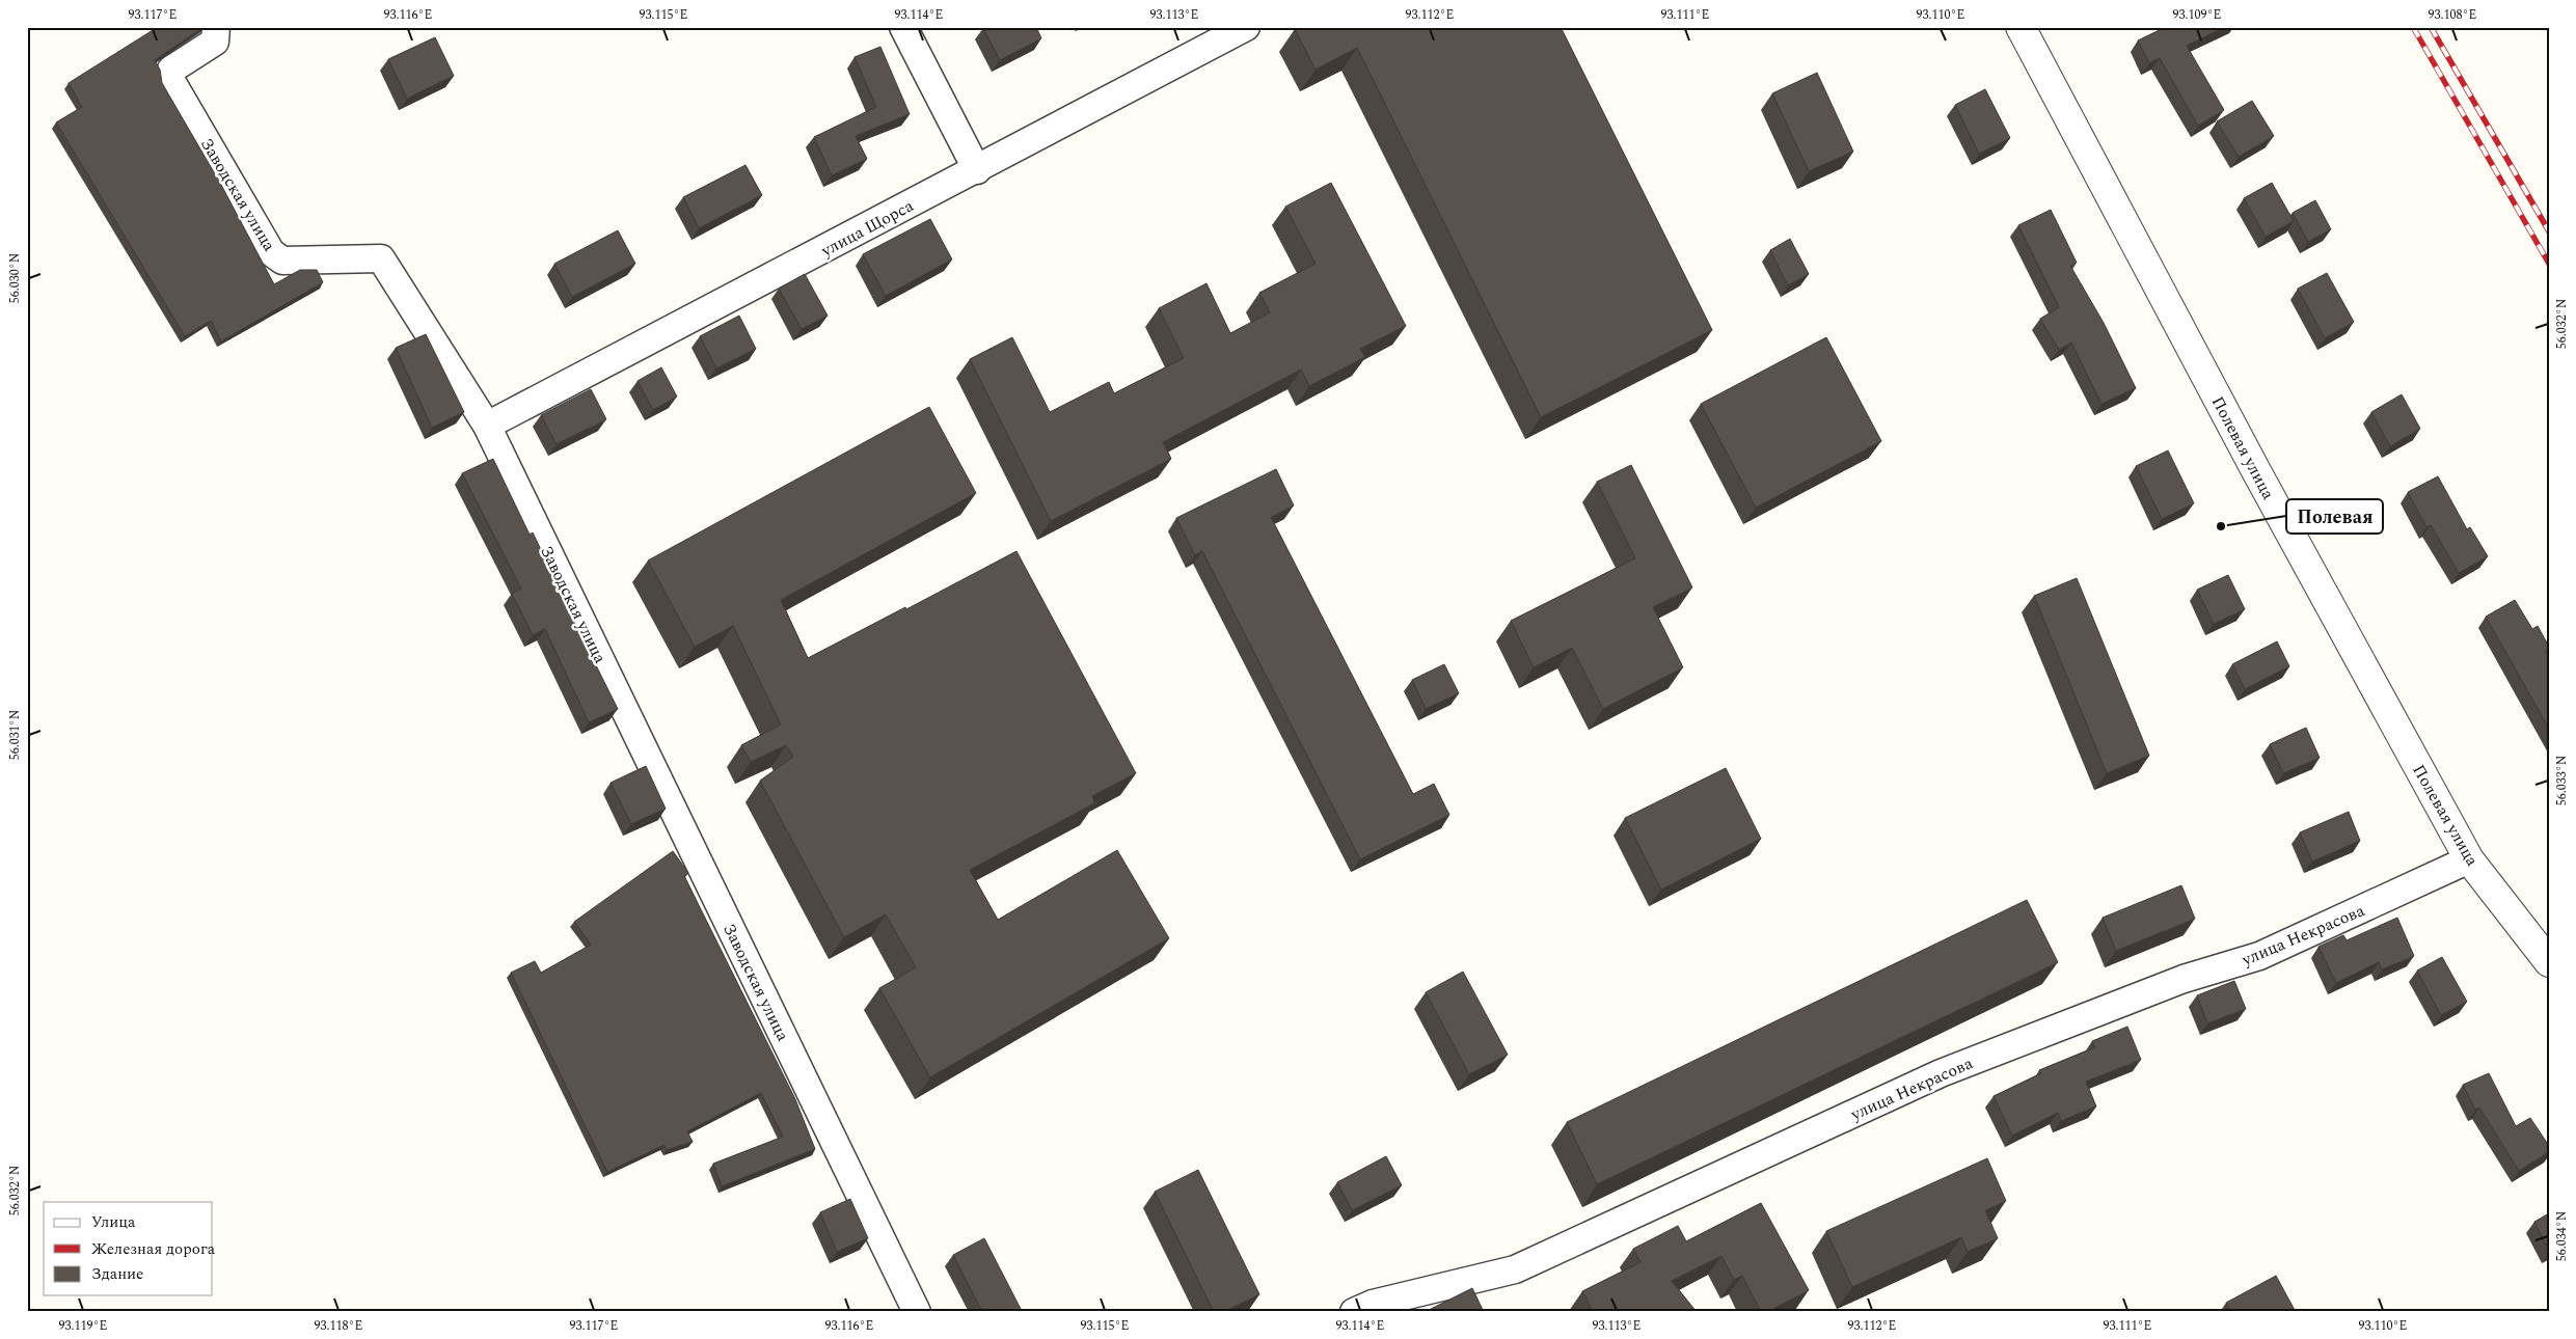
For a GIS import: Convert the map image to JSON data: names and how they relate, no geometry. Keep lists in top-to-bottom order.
{
  "streets": {
    "street": [
      "Заводская улица",
      "улица Щорса",
      "Полевая улица",
      "улица Некрасова"
    ]
  },
  "crossings": [
    ["Заводская улица", "улица Щорса"],
    ["Полевая улица", "улица Некрасова"]
  ],
  "places": ["Полевая"],
  "legend": ["Улица", "Железная дорога", "Здание"],
  "coordinates": [
    "93.117°E",
    "93.116°E",
    "93.115°E",
    "93.114°E",
    "93.113°E",
    "93.112°E",
    "93.111°E",
    "93.110°E",
    "93.109°E",
    "93.108°E",
    "56.030°N",
    "56.032°N",
    "56.031°N",
    "56.033°N",
    "56.034°N",
    "93.119°E",
    "93.118°E"
  ]
}
